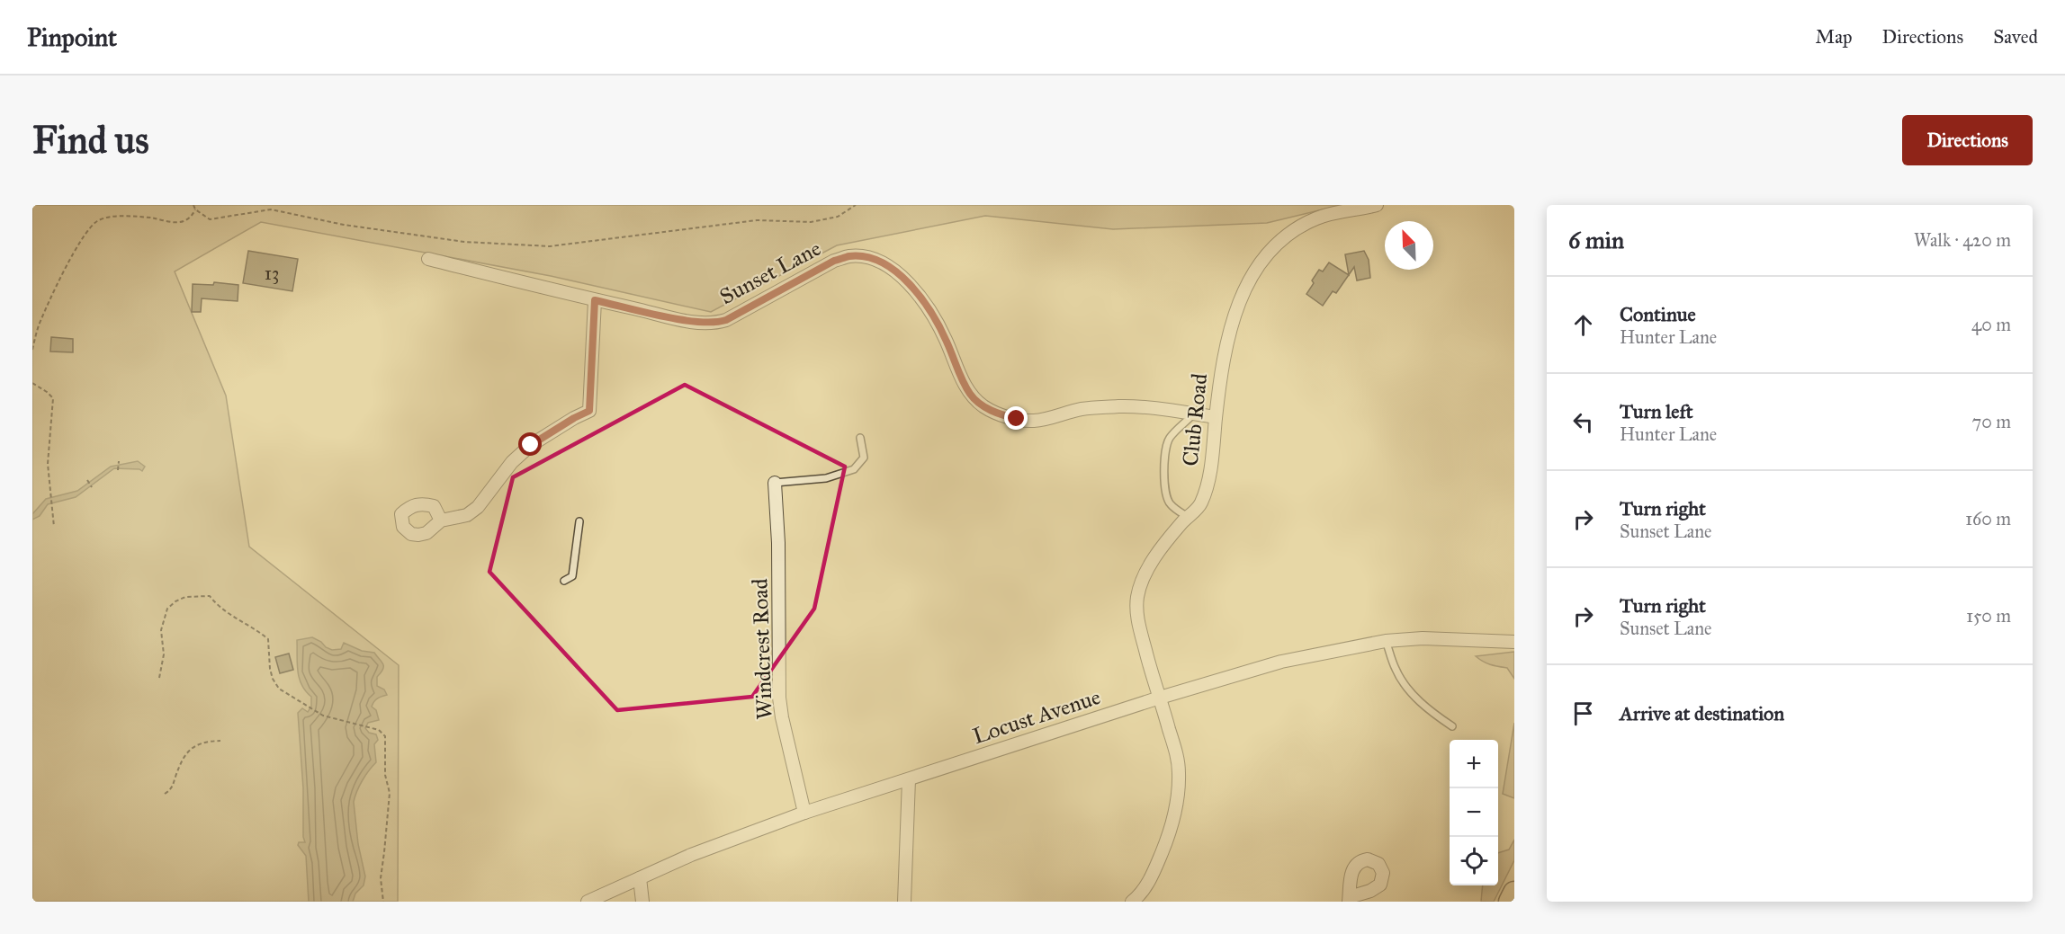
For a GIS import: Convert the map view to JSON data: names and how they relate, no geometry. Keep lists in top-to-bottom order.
{
  "streets": {
    "street": [
      "Sunset Lane",
      "Club Road",
      "Windcrest Road",
      "Locust Avenue"
    ]
  },
  "crossings": [
    ["Sunset Lane", "Club Road"],
    ["Club Road", "Locust Avenue"],
    ["Windcrest Road", "Locust Avenue"]
  ],
  "house_numbers": ["13"],
  "north": "top left",
  "page": {
    "header": "Pinpoint",
    "nav": ["Map", "Directions", "Saved"],
    "buttons": "Directions",
    "title": "Find us",
    "heading": ["6 min", "Walk · 420 m"],
    "list": [
      ["Continue", "Hunter Lane", "40 m"],
      ["Turn left", "Hunter Lane", "70 m"],
      ["Turn right", "Sunset Lane", "160 m"],
      ["Turn right", "Sunset Lane", "150 m"],
      "Arrive at destination"
    ],
    "map_buttons": ["+", "−"]
  }
}
